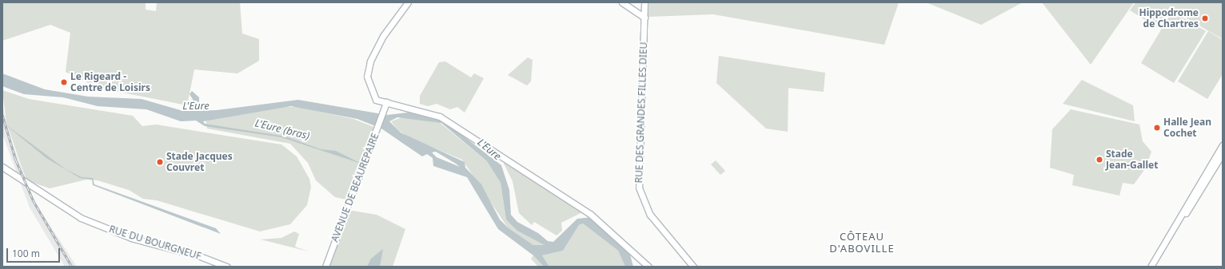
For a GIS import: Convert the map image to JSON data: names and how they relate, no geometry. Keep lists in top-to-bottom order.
{
  "streets": {
    "main road": ["RUE DES GRANDES FILLES DIEU", "AVENUE DE BEAUREPAIRE", "RUE DU BOURGNEUF"]
  },
  "districts": ["CÔTEAU D'ABOVILLE"],
  "water": ["L'Eure", "L'Eure (bras)"],
  "places": [
    "Hippodrome de Chartres",
    "Le Rigeard - Centre de Loisirs",
    "Halle Jean Cochet",
    "Stade Jean-Gallet",
    "Stade Jacques Couvret"
  ],
  "scale_bar": "100 m"
}
